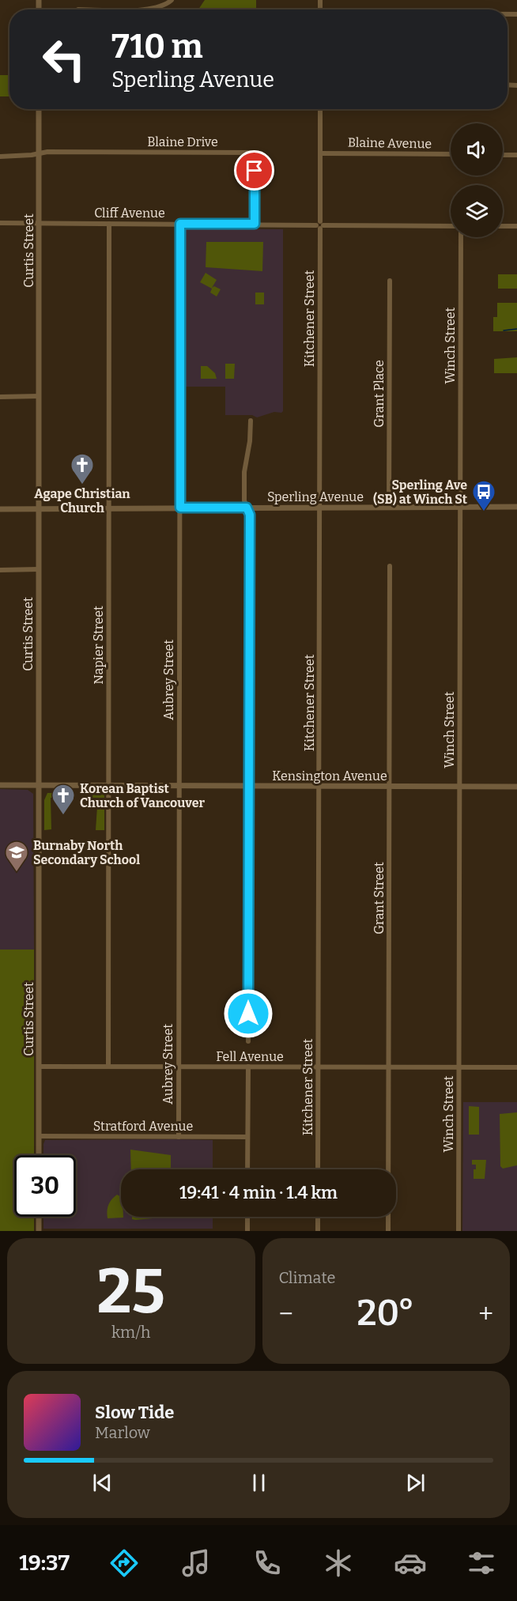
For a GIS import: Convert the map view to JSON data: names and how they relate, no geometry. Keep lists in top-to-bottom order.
{
  "streets": {
    "street": [
      "Blaine Drive",
      "Blaine Avenue",
      "Cliff Avenue",
      "Curtis Street",
      "Kitchener Street",
      "Winch Street",
      "Grant Place",
      "Sperling Avenue",
      "Napier Street",
      "Aubrey Street",
      "Kensington Avenue",
      "Grant Street",
      "Fell Avenue",
      "Stratford Avenue"
    ]
  },
  "crossings": [
    ["Blaine Drive", "Cliff Avenue"],
    ["Blaine Drive", "Curtis Street"],
    ["Blaine Avenue", "Kitchener Street"],
    ["Cliff Avenue", "Curtis Street"],
    ["Cliff Avenue", "Kitchener Street"],
    ["Cliff Avenue", "Napier Street"],
    ["Cliff Avenue", "Aubrey Street"],
    ["Curtis Street", "Sperling Avenue"],
    ["Curtis Street", "Kensington Avenue"],
    ["Curtis Street", "Fell Avenue"],
    ["Curtis Street", "Stratford Avenue"],
    ["Kitchener Street", "Sperling Avenue"],
    ["Kitchener Street", "Kensington Avenue"],
    ["Kitchener Street", "Fell Avenue"],
    ["Winch Street", "Sperling Avenue"],
    ["Winch Street", "Kensington Avenue"],
    ["Winch Street", "Fell Avenue"],
    ["Grant Place", "Sperling Avenue"],
    ["Sperling Avenue", "Napier Street"],
    ["Sperling Avenue", "Aubrey Street"],
    ["Napier Street", "Kensington Avenue"],
    ["Napier Street", "Fell Avenue"],
    ["Aubrey Street", "Kensington Avenue"],
    ["Aubrey Street", "Fell Avenue"],
    ["Aubrey Street", "Stratford Avenue"],
    ["Kensington Avenue", "Grant Street"],
    ["Grant Street", "Fell Avenue"]
  ],
  "places": {
    "church": ["Agape Christian Church", "Korean Baptist Church of Vancouver"],
    "bus stop": ["Sperling Ave (SB) at Winch St"],
    "school or university": ["Burnaby North Secondary School"]
  },
  "page": {
    "turn": ["710 m", "Sperling Avenue"],
    "limit": "30",
    "trip": "19:41 · 4 min · 1.4 km",
    "tile": [
      ["25", "km/h"],
      "Climate"
    ],
    "heat": ["−", "20°", "+"],
    "song": ["Slow Tide", "Marlow"],
    "tabs": "19:37"
  }
}
